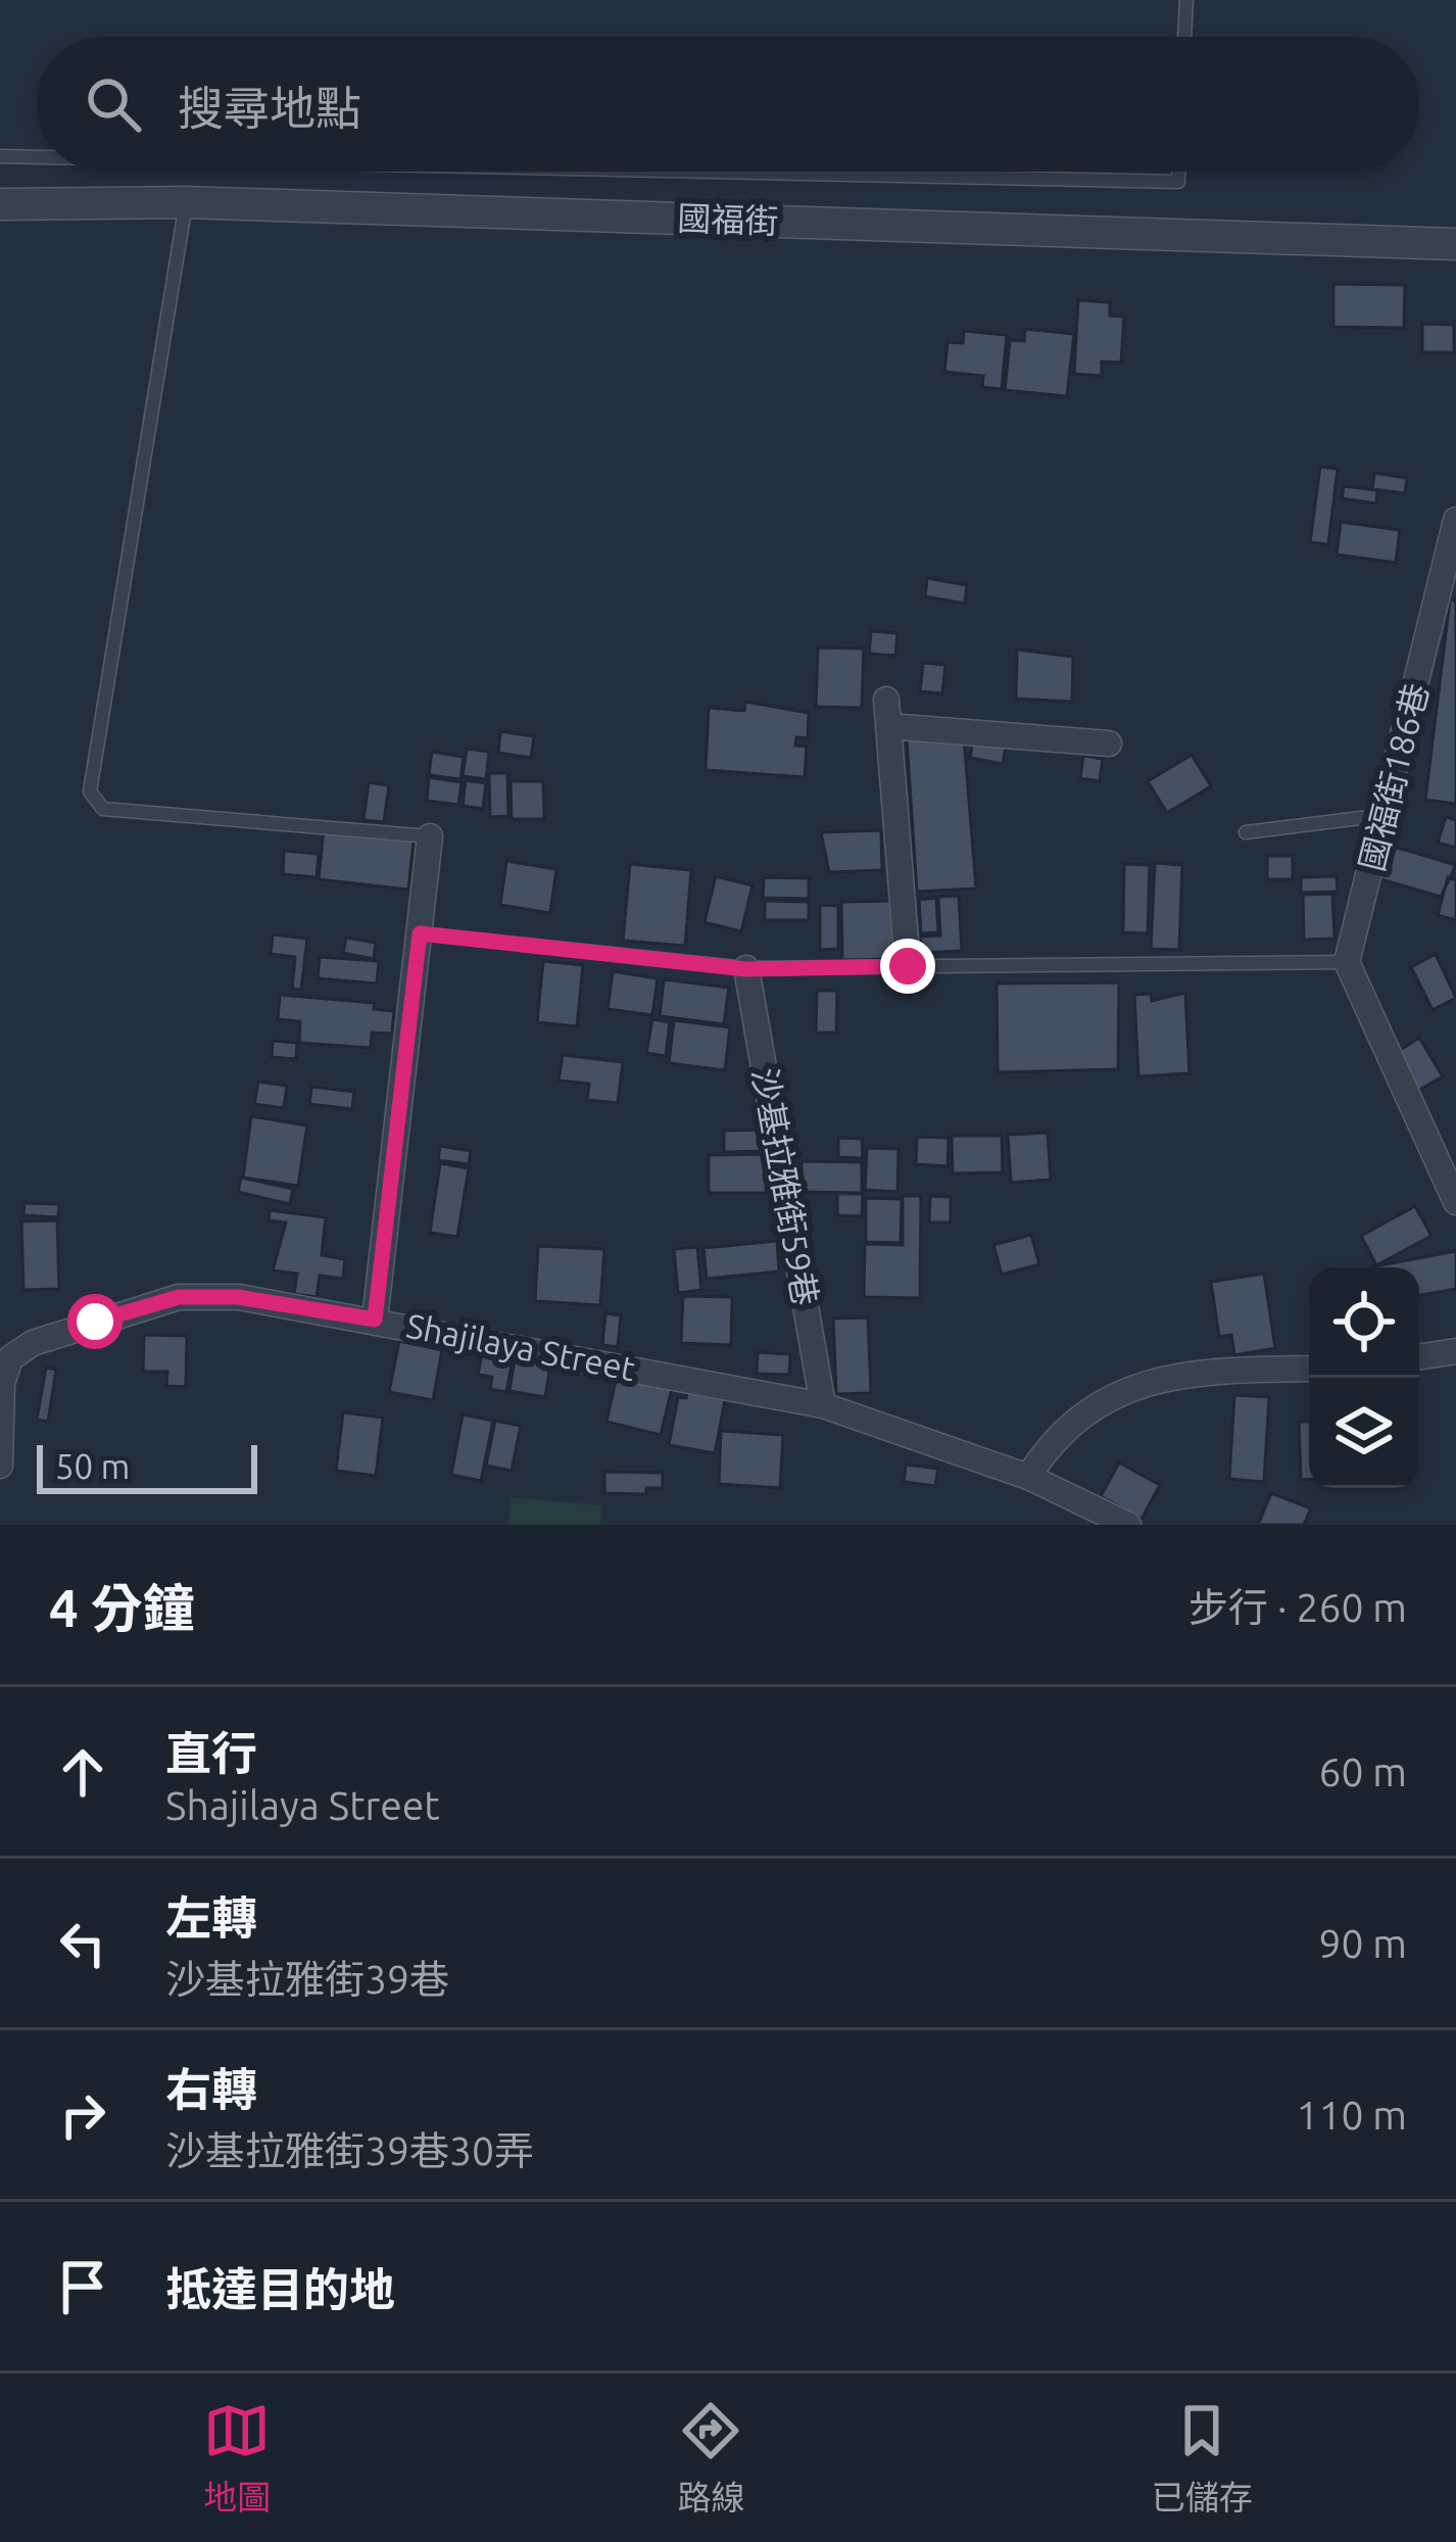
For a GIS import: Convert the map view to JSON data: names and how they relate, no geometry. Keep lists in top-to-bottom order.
{
  "streets": {
    "street": [
      "國福街",
      "國福街186巷",
      "沙基拉雅街59巷",
      "Shajilaya Street"
    ]
  },
  "crossings": [
    ["沙基拉雅街59巷", "Shajilaya Street"]
  ],
  "scale_bar": "50 m",
  "page": {
    "search": "搜尋地點",
    "scale": "50 m",
    "heading": ["4 分鐘", "步行 · 260 m"],
    "list": [
      ["直行", "Shajilaya Street", "60 m"],
      ["左轉", "沙基拉雅街39巷", "90 m"],
      ["右轉", "沙基拉雅街39巷30弄", "110 m"],
      "抵達目的地"
    ],
    "nav": ["地圖", "路線", "已儲存"]
  }
}
